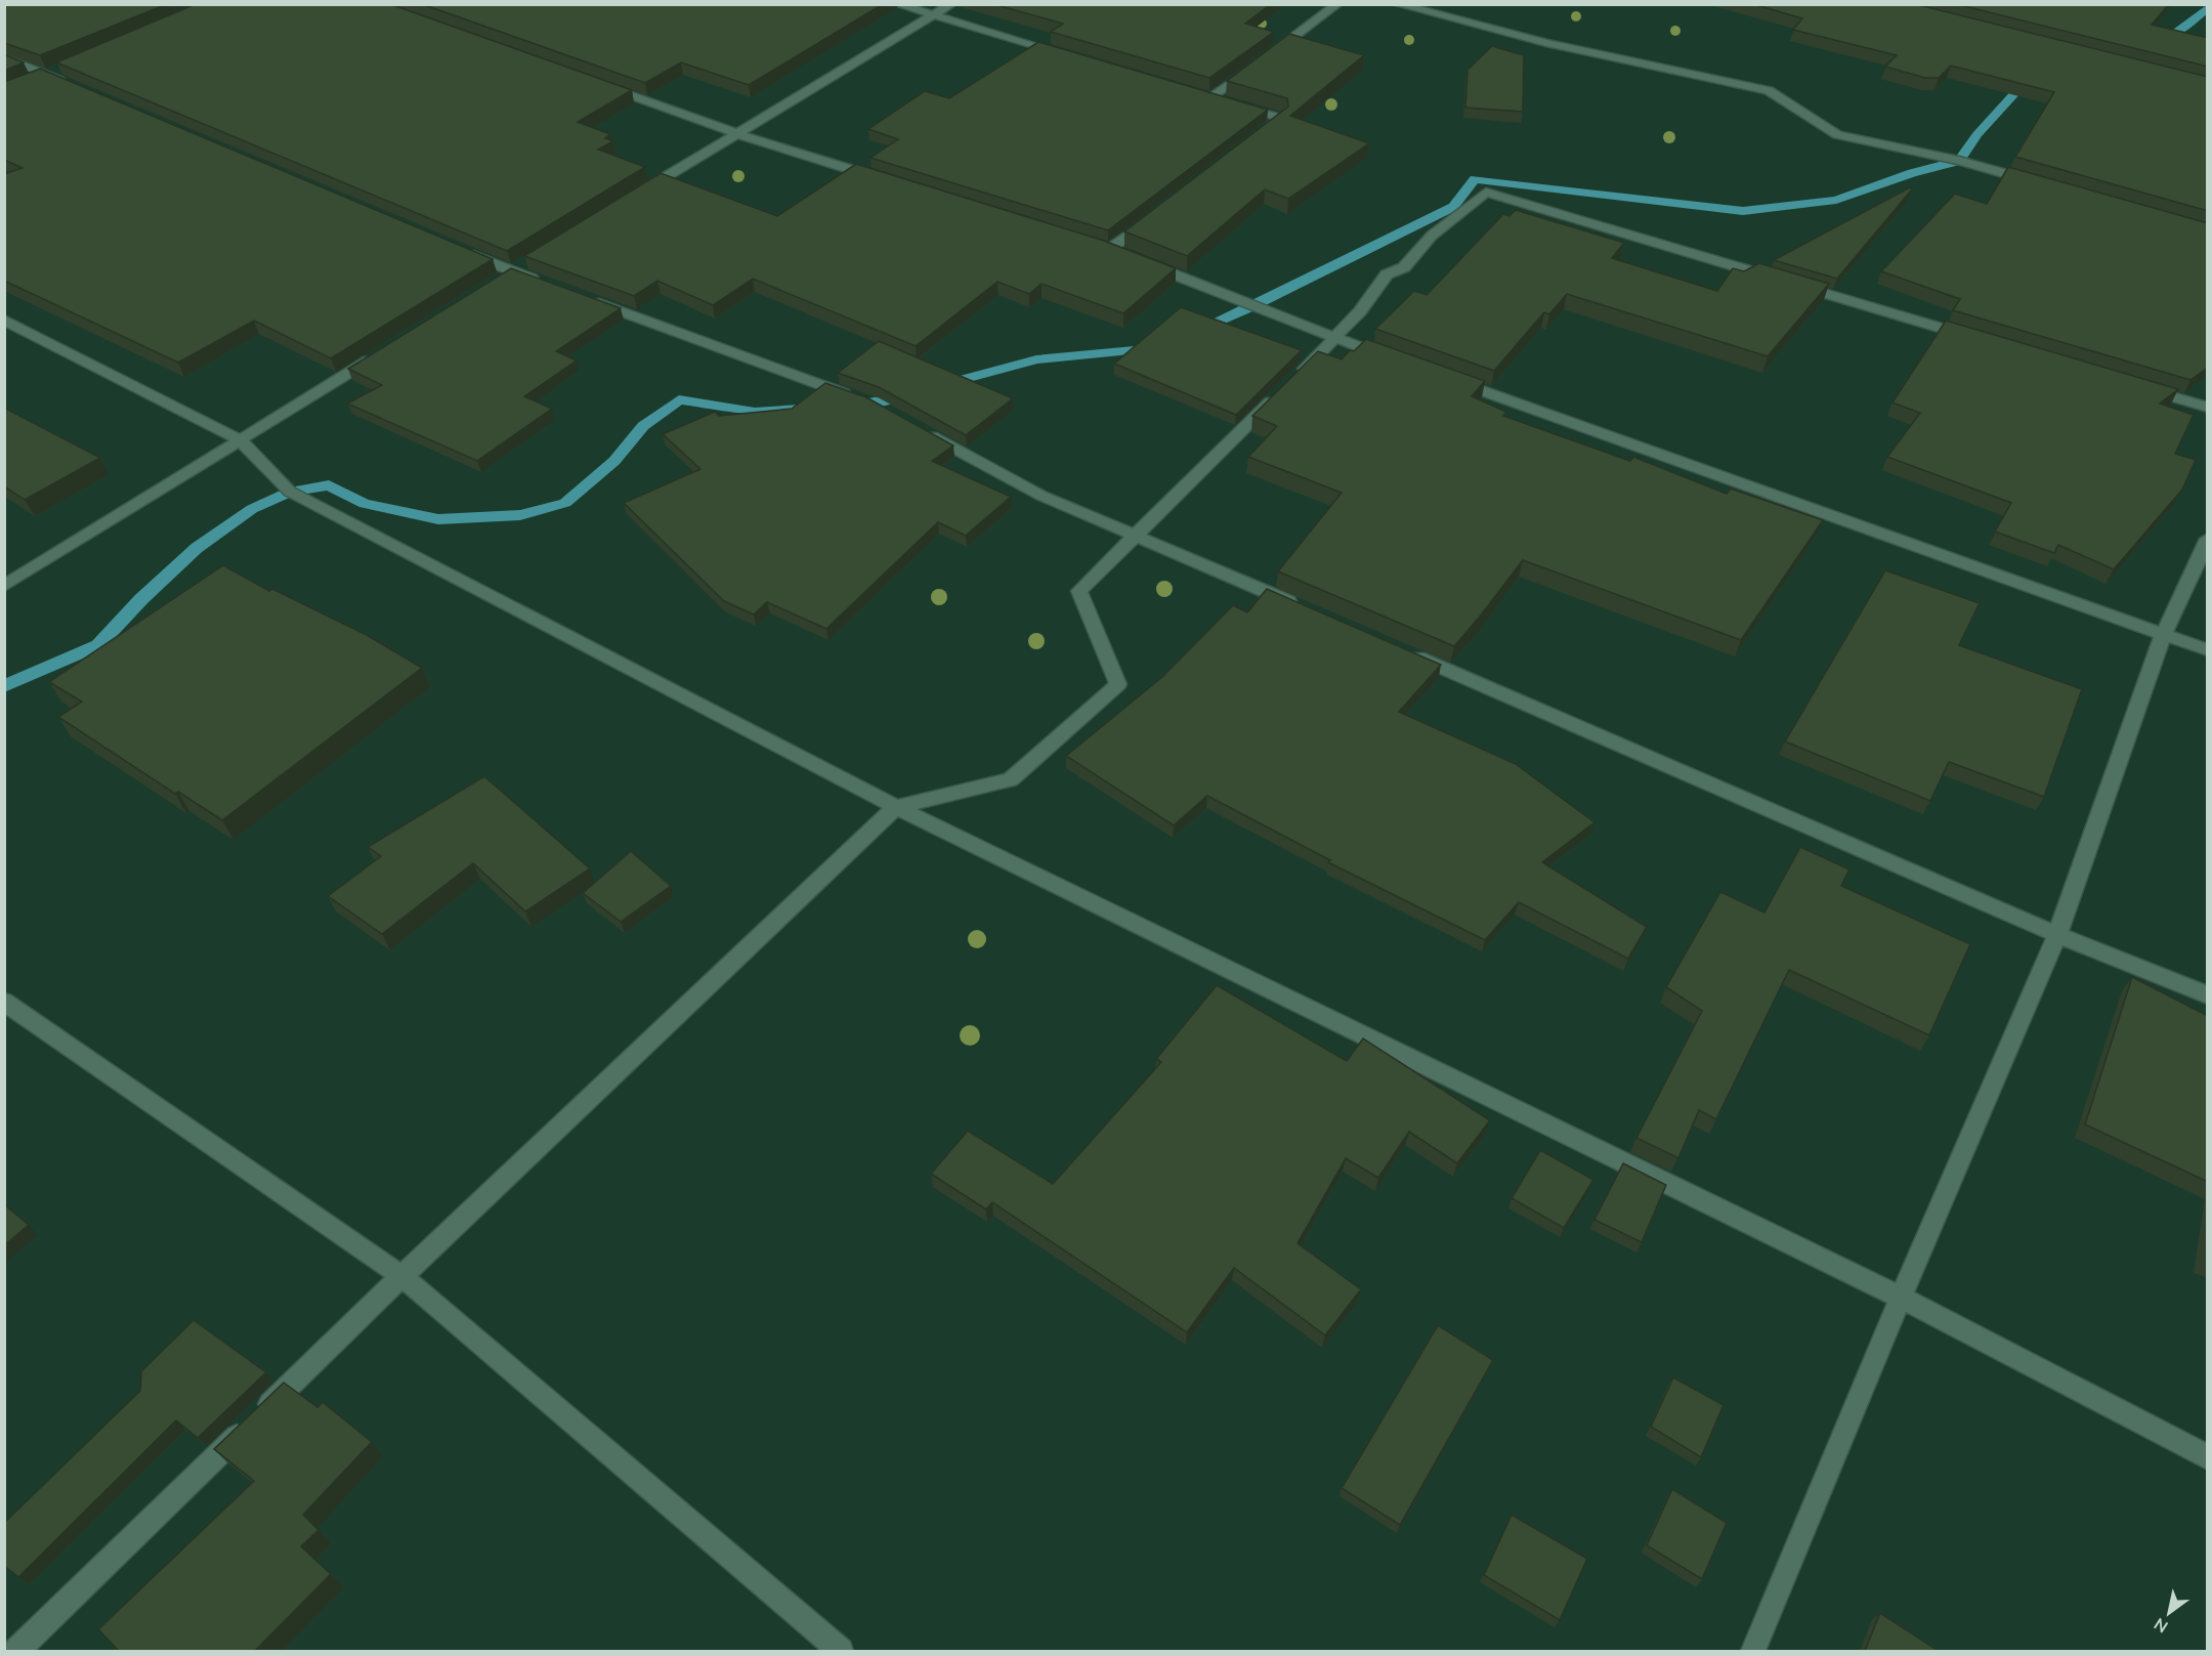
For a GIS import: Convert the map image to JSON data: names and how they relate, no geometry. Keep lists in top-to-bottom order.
{
  "north": "bottom left"
}
